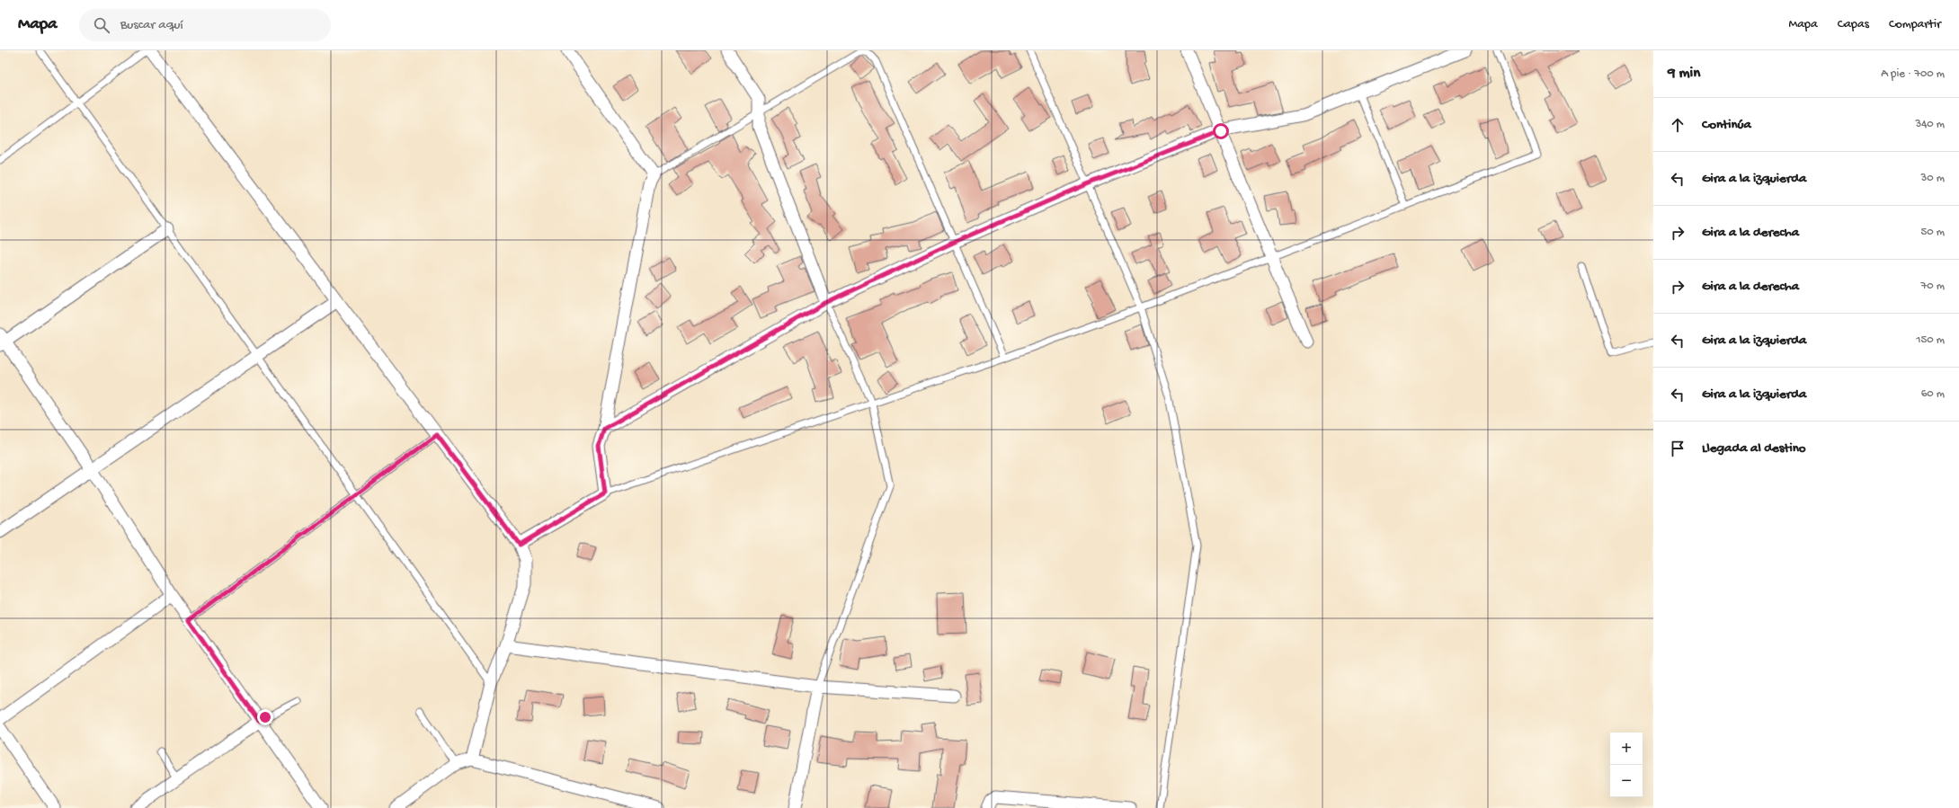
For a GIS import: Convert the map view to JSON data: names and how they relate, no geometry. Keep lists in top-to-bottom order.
{
  "page": {
    "header": "Mapa",
    "search": "Buscar aquí",
    "nav": ["Mapa", "Capas", "Compartir"],
    "heading": ["9 min", "A pie · 700 m"],
    "list": [
      ["Continúa", "340 m"],
      ["Gira a la izquierda", "30 m"],
      ["Gira a la derecha", "50 m"],
      ["Gira a la derecha", "70 m"],
      ["Gira a la izquierda", "150 m"],
      ["Gira a la izquierda", "60 m"],
      "Llegada al destino"
    ],
    "map_buttons": ["+", "−"]
  }
}
